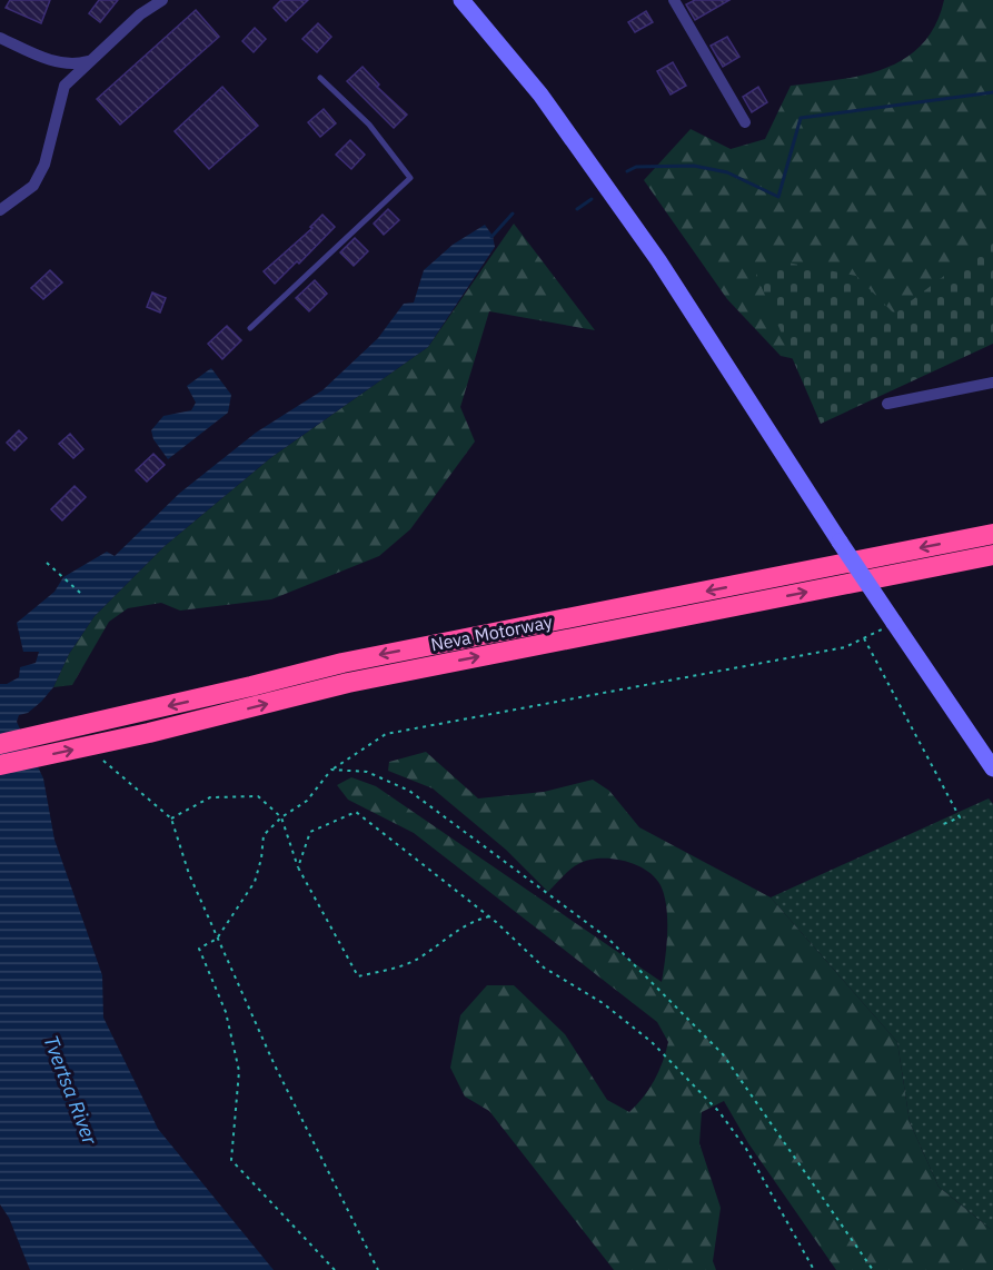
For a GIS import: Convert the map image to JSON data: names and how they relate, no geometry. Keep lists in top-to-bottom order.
{
  "streets": {
    "highway": ["Neva Motorway"]
  },
  "water": ["Tvertsa River"]
}
